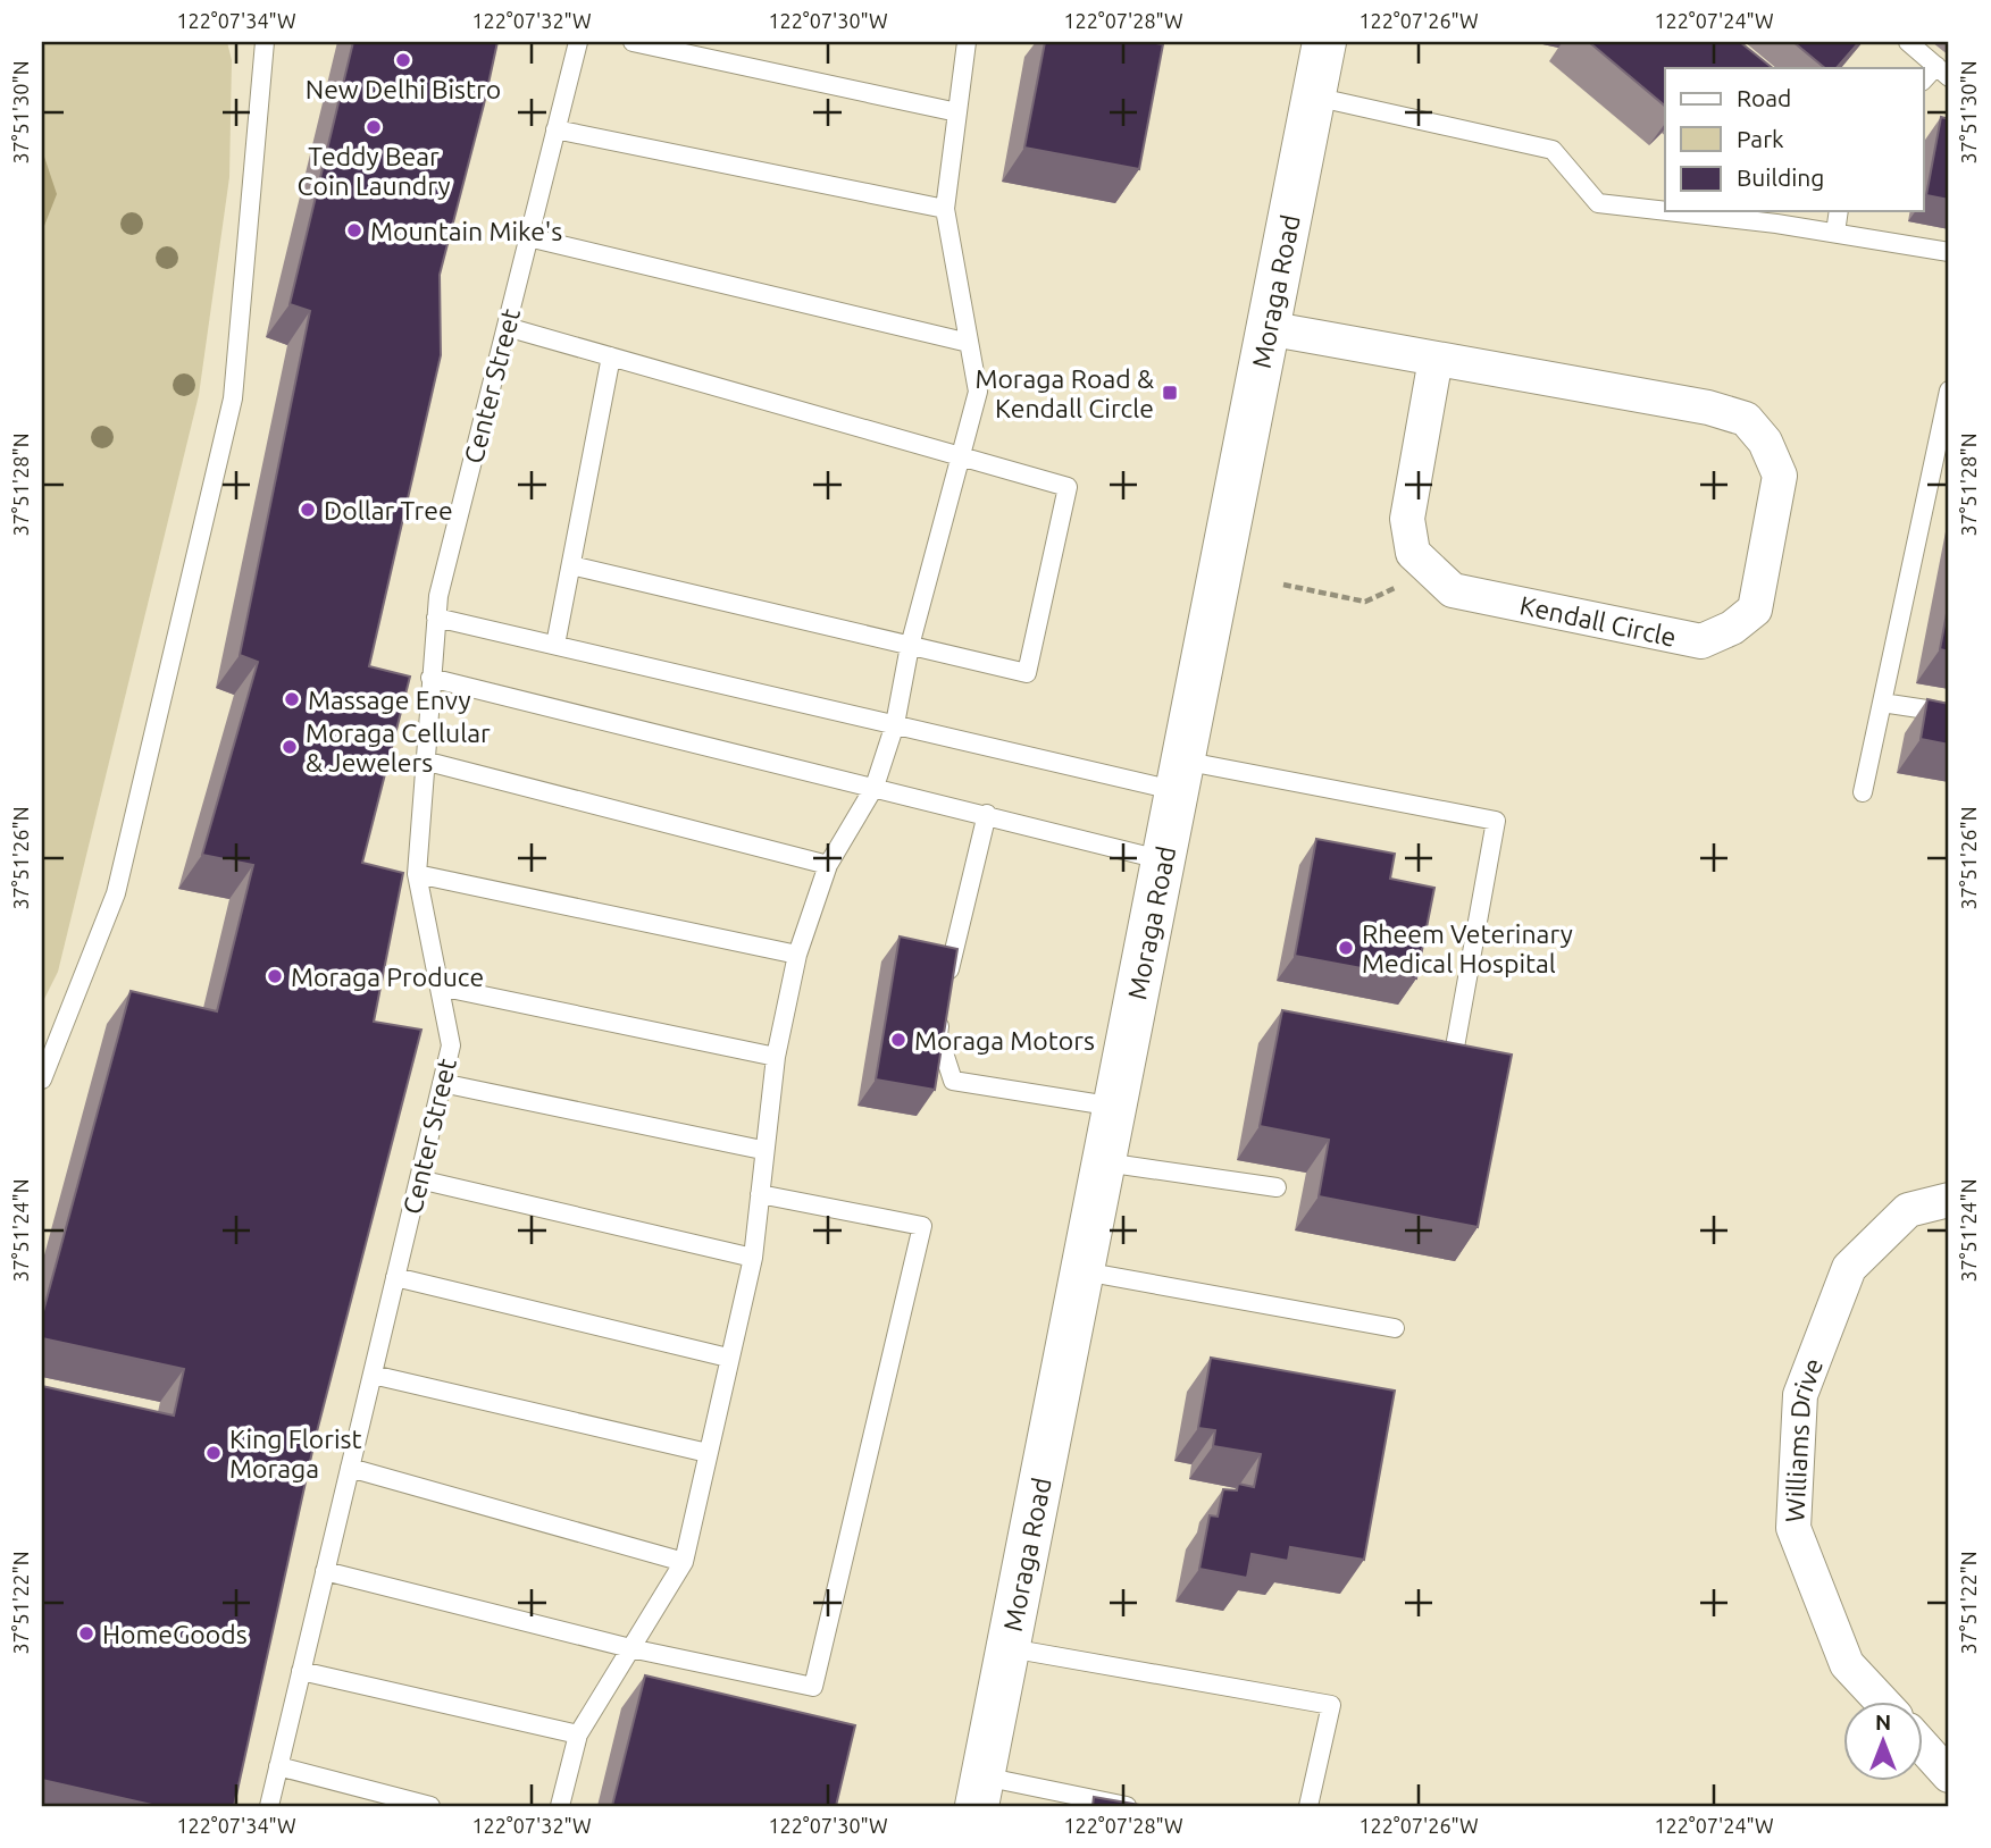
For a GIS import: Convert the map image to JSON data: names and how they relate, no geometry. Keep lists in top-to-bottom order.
{
  "streets": {
    "main road": ["Moraga Road"],
    "street": ["Kendall Circle", "Williams Drive"],
    "lane": ["Center Street"]
  },
  "crossings": [
    ["Moraga Road", "Kendall Circle"]
  ],
  "places": {
    "other": [
      "New Delhi Bistro",
      "Teddy Bear Coin Laundry",
      "Mountain Mike's",
      "Dollar Tree",
      "Massage Envy",
      "Moraga Cellular & Jewelers",
      "Rheem Veterinary Medical Hospital",
      "Moraga Produce",
      "Moraga Motors",
      "King Florist Moraga",
      "HomeGoods"
    ],
    "transit": ["Moraga Road & Kendall Circle"]
  },
  "legend": ["Road", "Park", "Building"],
  "north": "top",
  "coordinates": [
    "122°07'34\"W",
    "122°07'32\"W",
    "122°07'30\"W",
    "122°07'28\"W",
    "122°07'26\"W",
    "122°07'24\"W",
    "37°51'30\"N",
    "37°51'28\"N",
    "37°51'26\"N",
    "37°51'24\"N",
    "37°51'22\"N"
  ]
}
